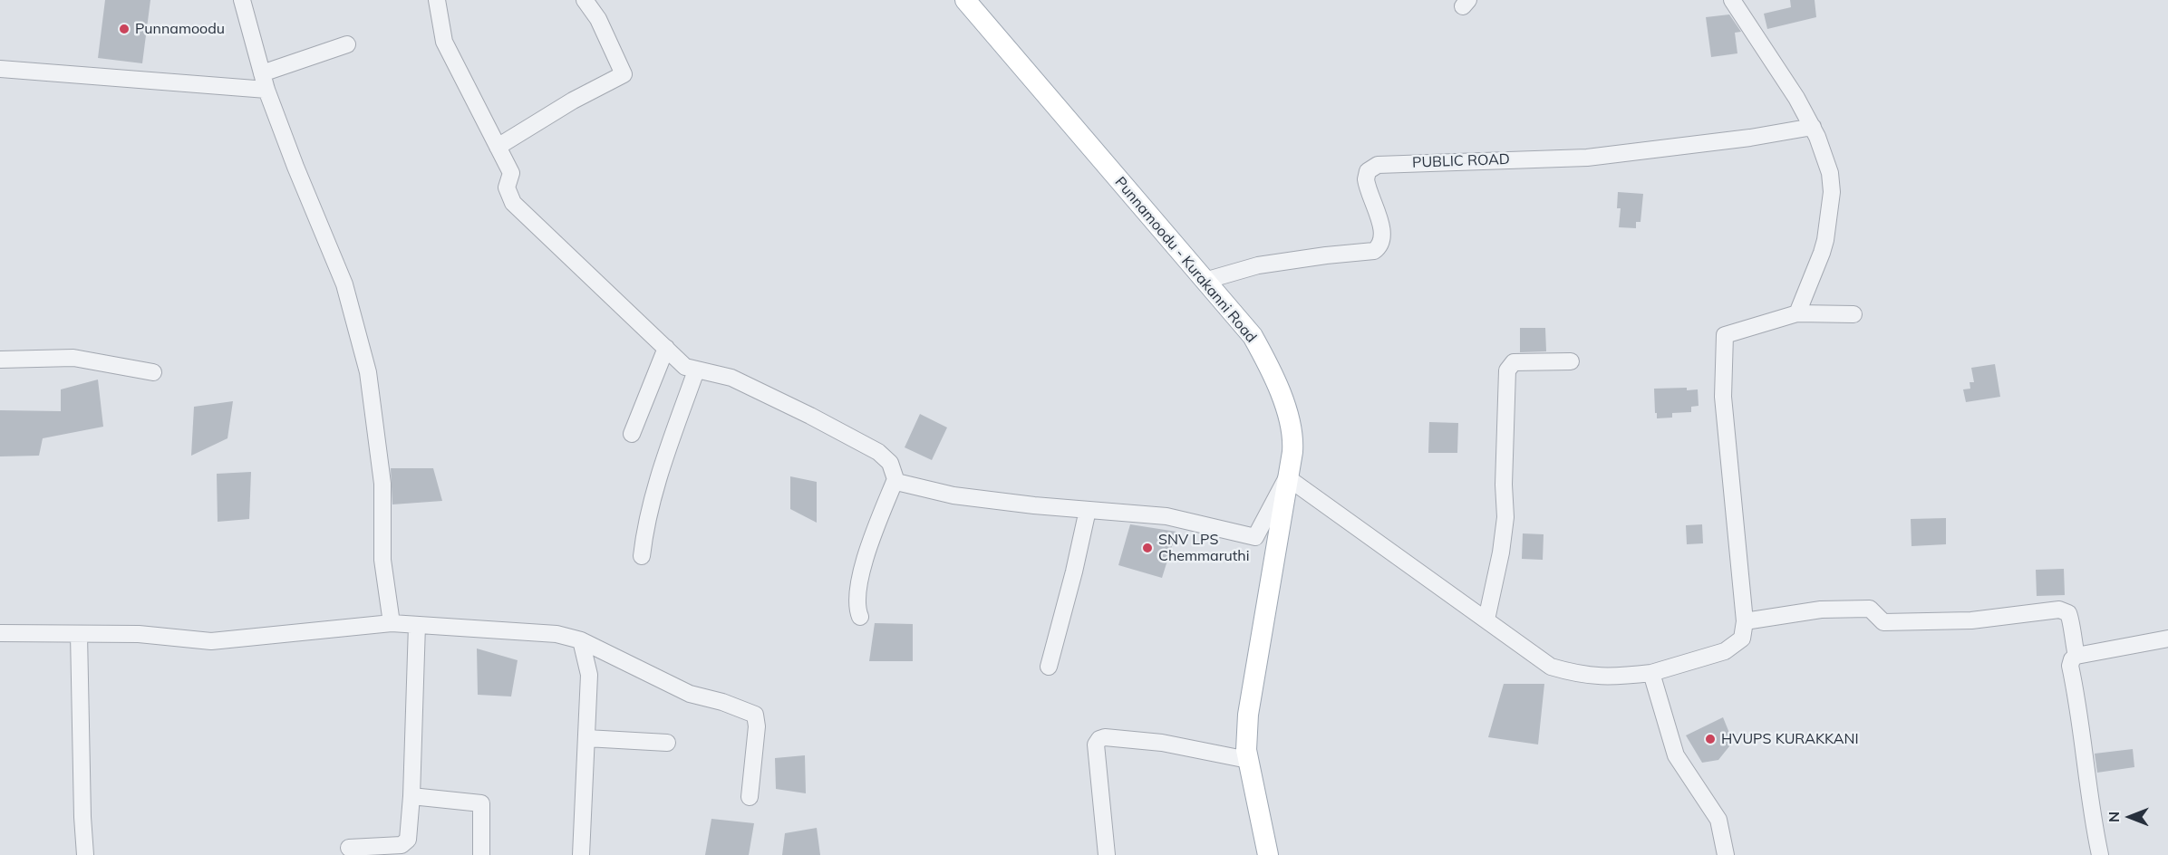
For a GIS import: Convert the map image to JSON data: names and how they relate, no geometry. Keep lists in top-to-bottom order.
{
  "streets": {
    "main road": ["Punnamoodu - Kurakanni Road"],
    "street": ["PUBLIC ROAD"]
  },
  "crossings": [
    ["PUBLIC ROAD", "Punnamoodu - Kurakanni Road"]
  ],
  "places": ["Punnamoodu", "SNV LPS Chemmaruthi", "HVUPS KURAKKANI"],
  "north": "left"
}
